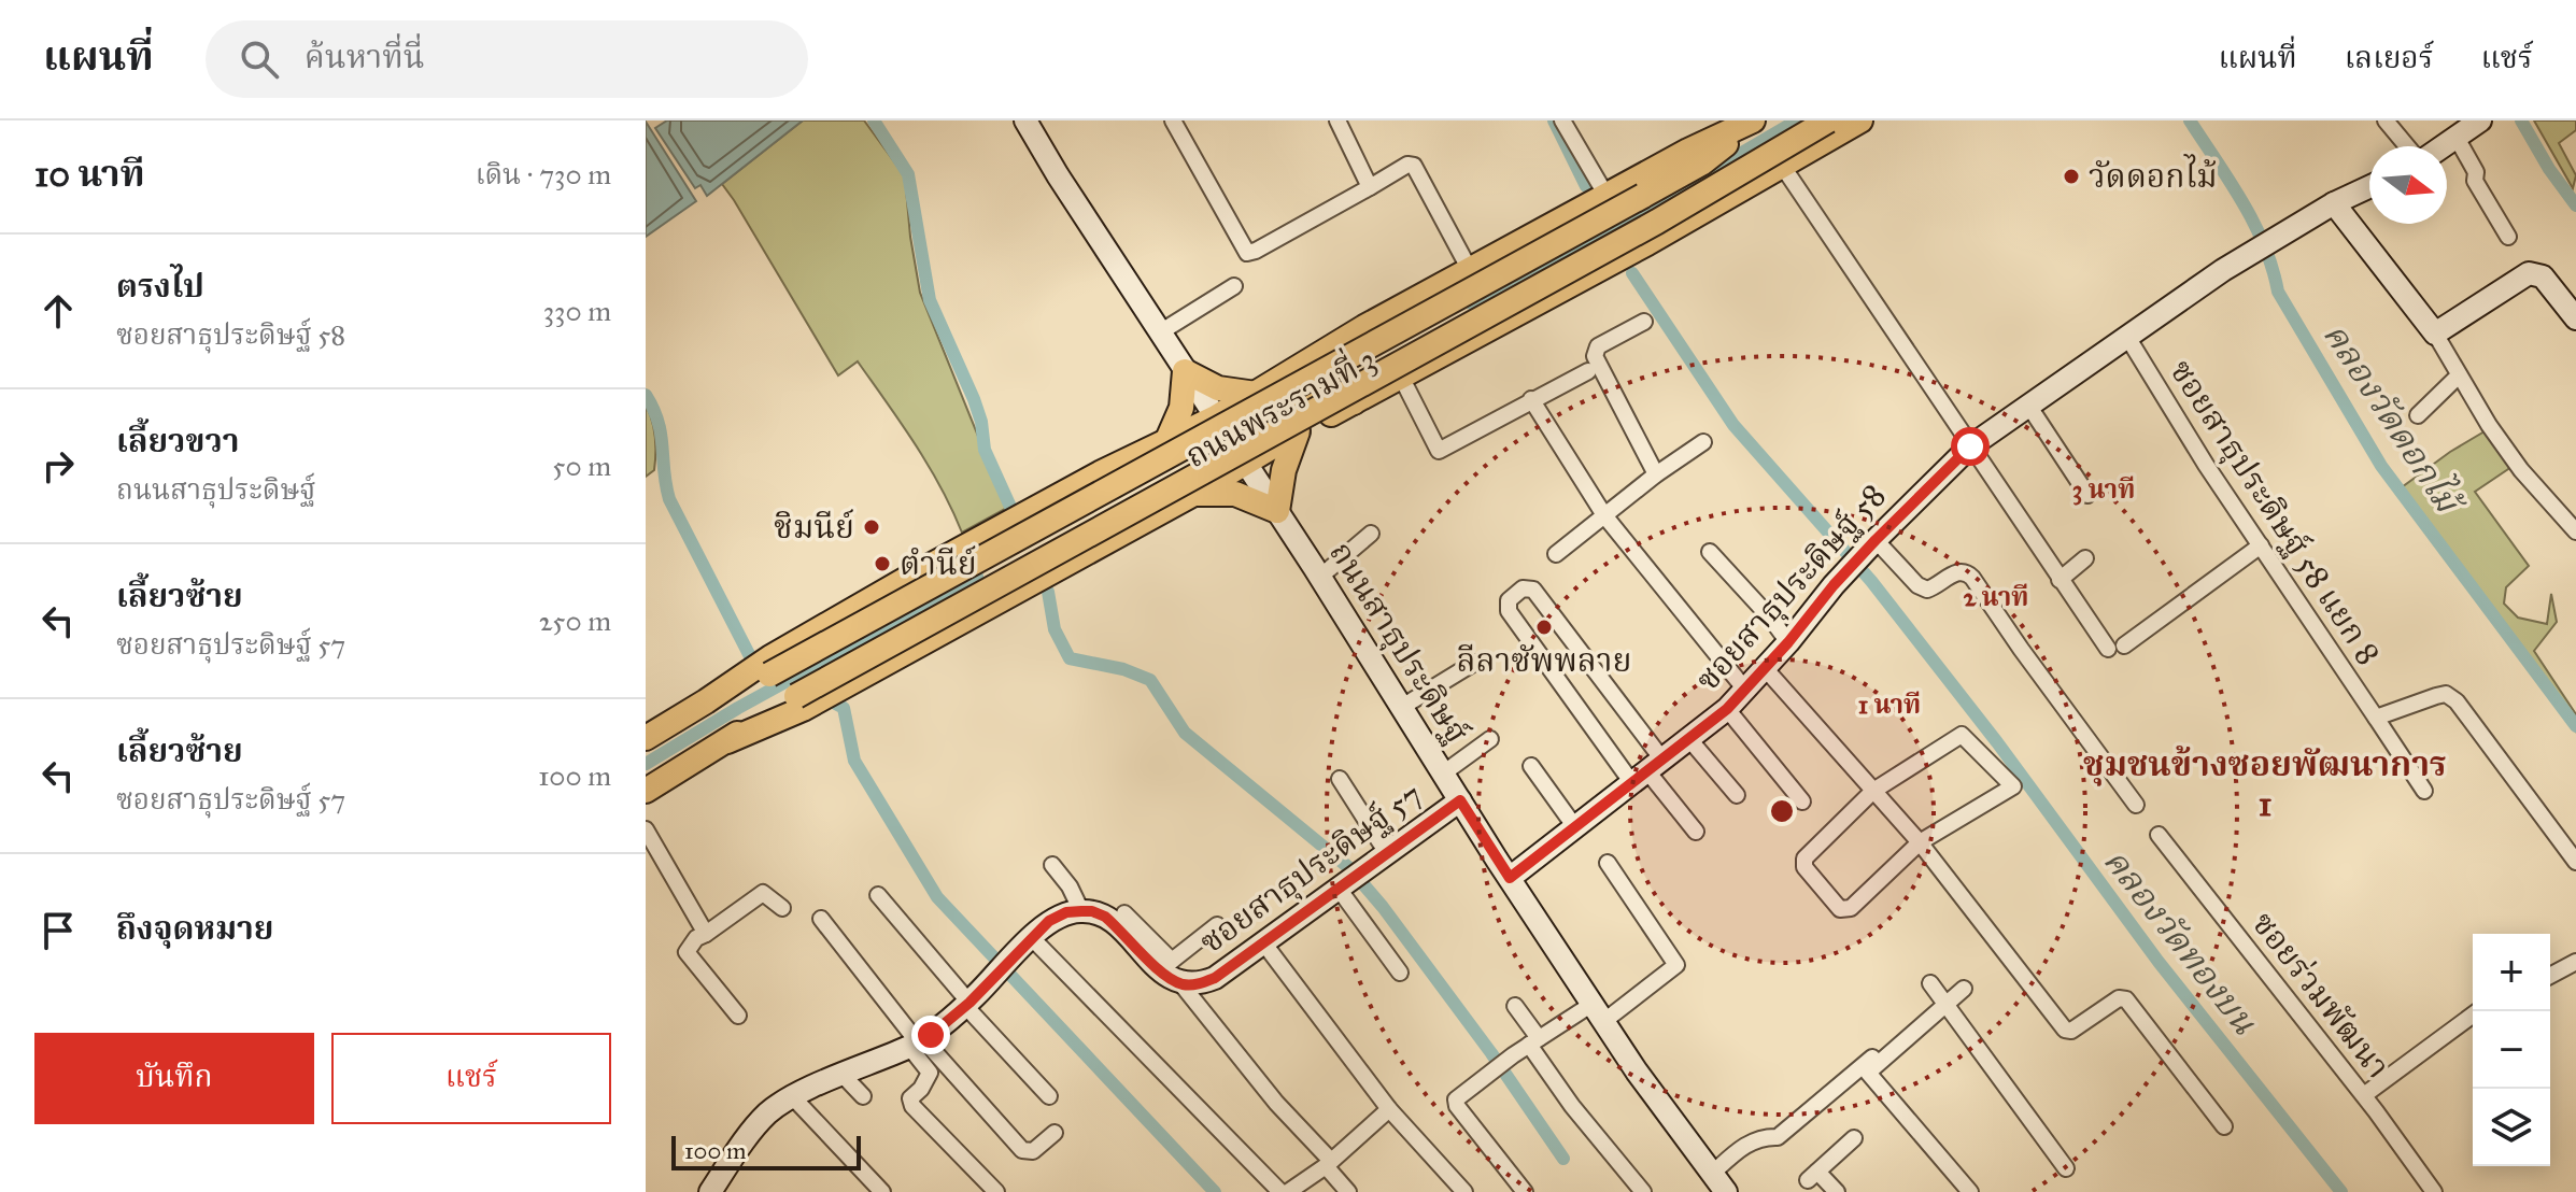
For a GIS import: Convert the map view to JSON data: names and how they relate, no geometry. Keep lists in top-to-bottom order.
{
  "streets": {
    "main road": ["ถนนพระรามที่ 3"],
    "street": [
      "ซอยสาธุประดิษฐ์ 58 แยก 8",
      "ซอยสาธุประดิษฐ์ 58",
      "ถนนสาธุประดิษฐ์",
      "ซอยสาธุประดิษฐ์ 57",
      "ซอยร่วมพัฒนา"
    ]
  },
  "crossings": [
    ["ถนนพระรามที่ 3", "ถนนสาธุประดิษฐ์"],
    ["ซอยสาธุประดิษฐ์ 58 แยก 8", "ซอยสาธุประดิษฐ์ 58"],
    ["ซอยสาธุประดิษฐ์ 58", "ถนนสาธุประดิษฐ์"],
    ["ถนนสาธุประดิษฐ์", "ซอยสาธุประดิษฐ์ 57"]
  ],
  "districts": ["ชุมชนข้างซอยพัฒนาการ 1"],
  "water": ["คลองวัดดอกไม้", "คลองวัดทองบน"],
  "places": [
    "วัดดอกไม้",
    "ชิมนีย์",
    "ตำนีย์",
    "ลีลาซัพพลาย"
  ],
  "scale_bar": "100 m",
  "north": "right",
  "page": {
    "header": "แผนที่",
    "search": "ค้นหาที่นี่",
    "nav": ["แผนที่", "เลเยอร์", "แชร์"],
    "heading": ["10 นาที", "เดิน · 730 m"],
    "list": [
      ["ตรงไป", "ซอยสาธุประดิษฐ์ 58", "330 m"],
      ["เลี้ยวขวา", "ถนนสาธุประดิษฐ์", "50 m"],
      ["เลี้ยวซ้าย", "ซอยสาธุประดิษฐ์ 57", "250 m"],
      ["เลี้ยวซ้าย", "ซอยสาธุประดิษฐ์ 57", "100 m"],
      "ถึงจุดหมาย"
    ],
    "map_buttons": ["+", "−"],
    "buttons": ["บันทึก", "แชร์"],
    "scale": "100 m"
  },
  "rings": ["3 นาที", "2 นาที", "1 นาที"]
}
